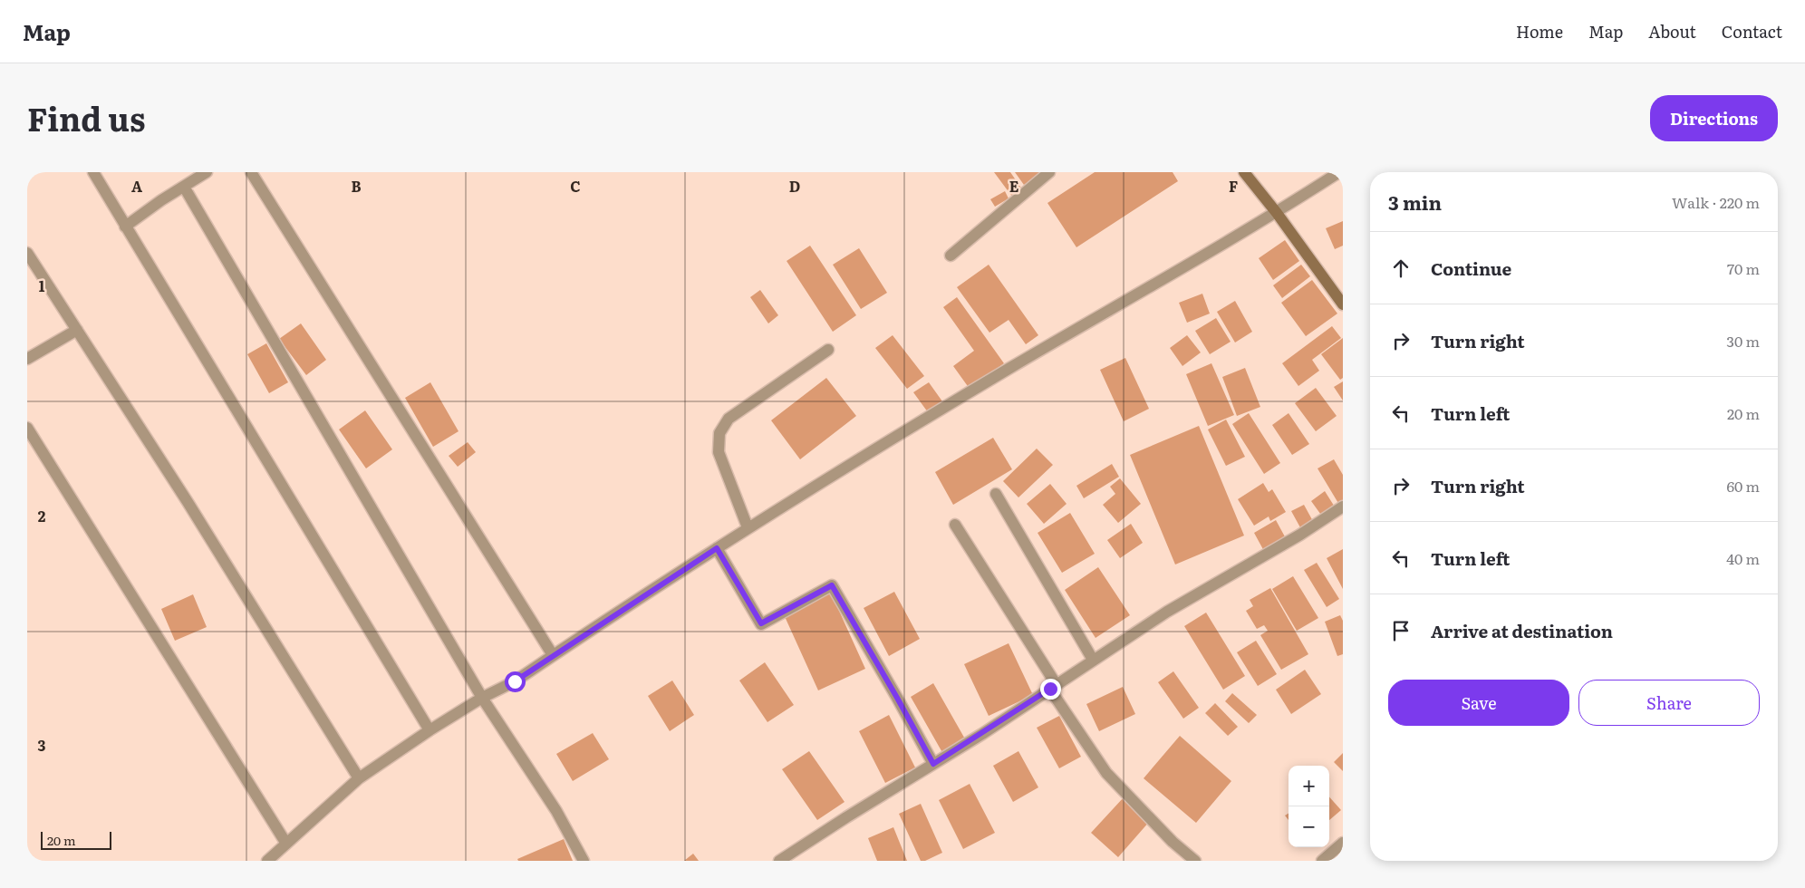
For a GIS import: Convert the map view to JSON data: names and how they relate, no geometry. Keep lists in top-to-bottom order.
{
  "scale_bar": "20 m",
  "page": {
    "header": "Map",
    "nav": [
      "Home",
      "Map",
      "About",
      "Contact"
    ],
    "title": "Find us",
    "buttons": [
      "Directions",
      ["Save", "Share"]
    ],
    "heading": ["3 min", "Walk · 220 m"],
    "list": [
      ["Continue", "70 m"],
      ["Turn right", "30 m"],
      ["Turn left", "20 m"],
      ["Turn right", "60 m"],
      ["Turn left", "40 m"],
      "Arrive at destination"
    ],
    "map_buttons": ["+", "−"],
    "scale": "20 m"
  },
  "grid": {
    "columns": [
      "A",
      "B",
      "C",
      "D",
      "E",
      "F"
    ],
    "rows": ["1", "2", "3"]
  }
}
